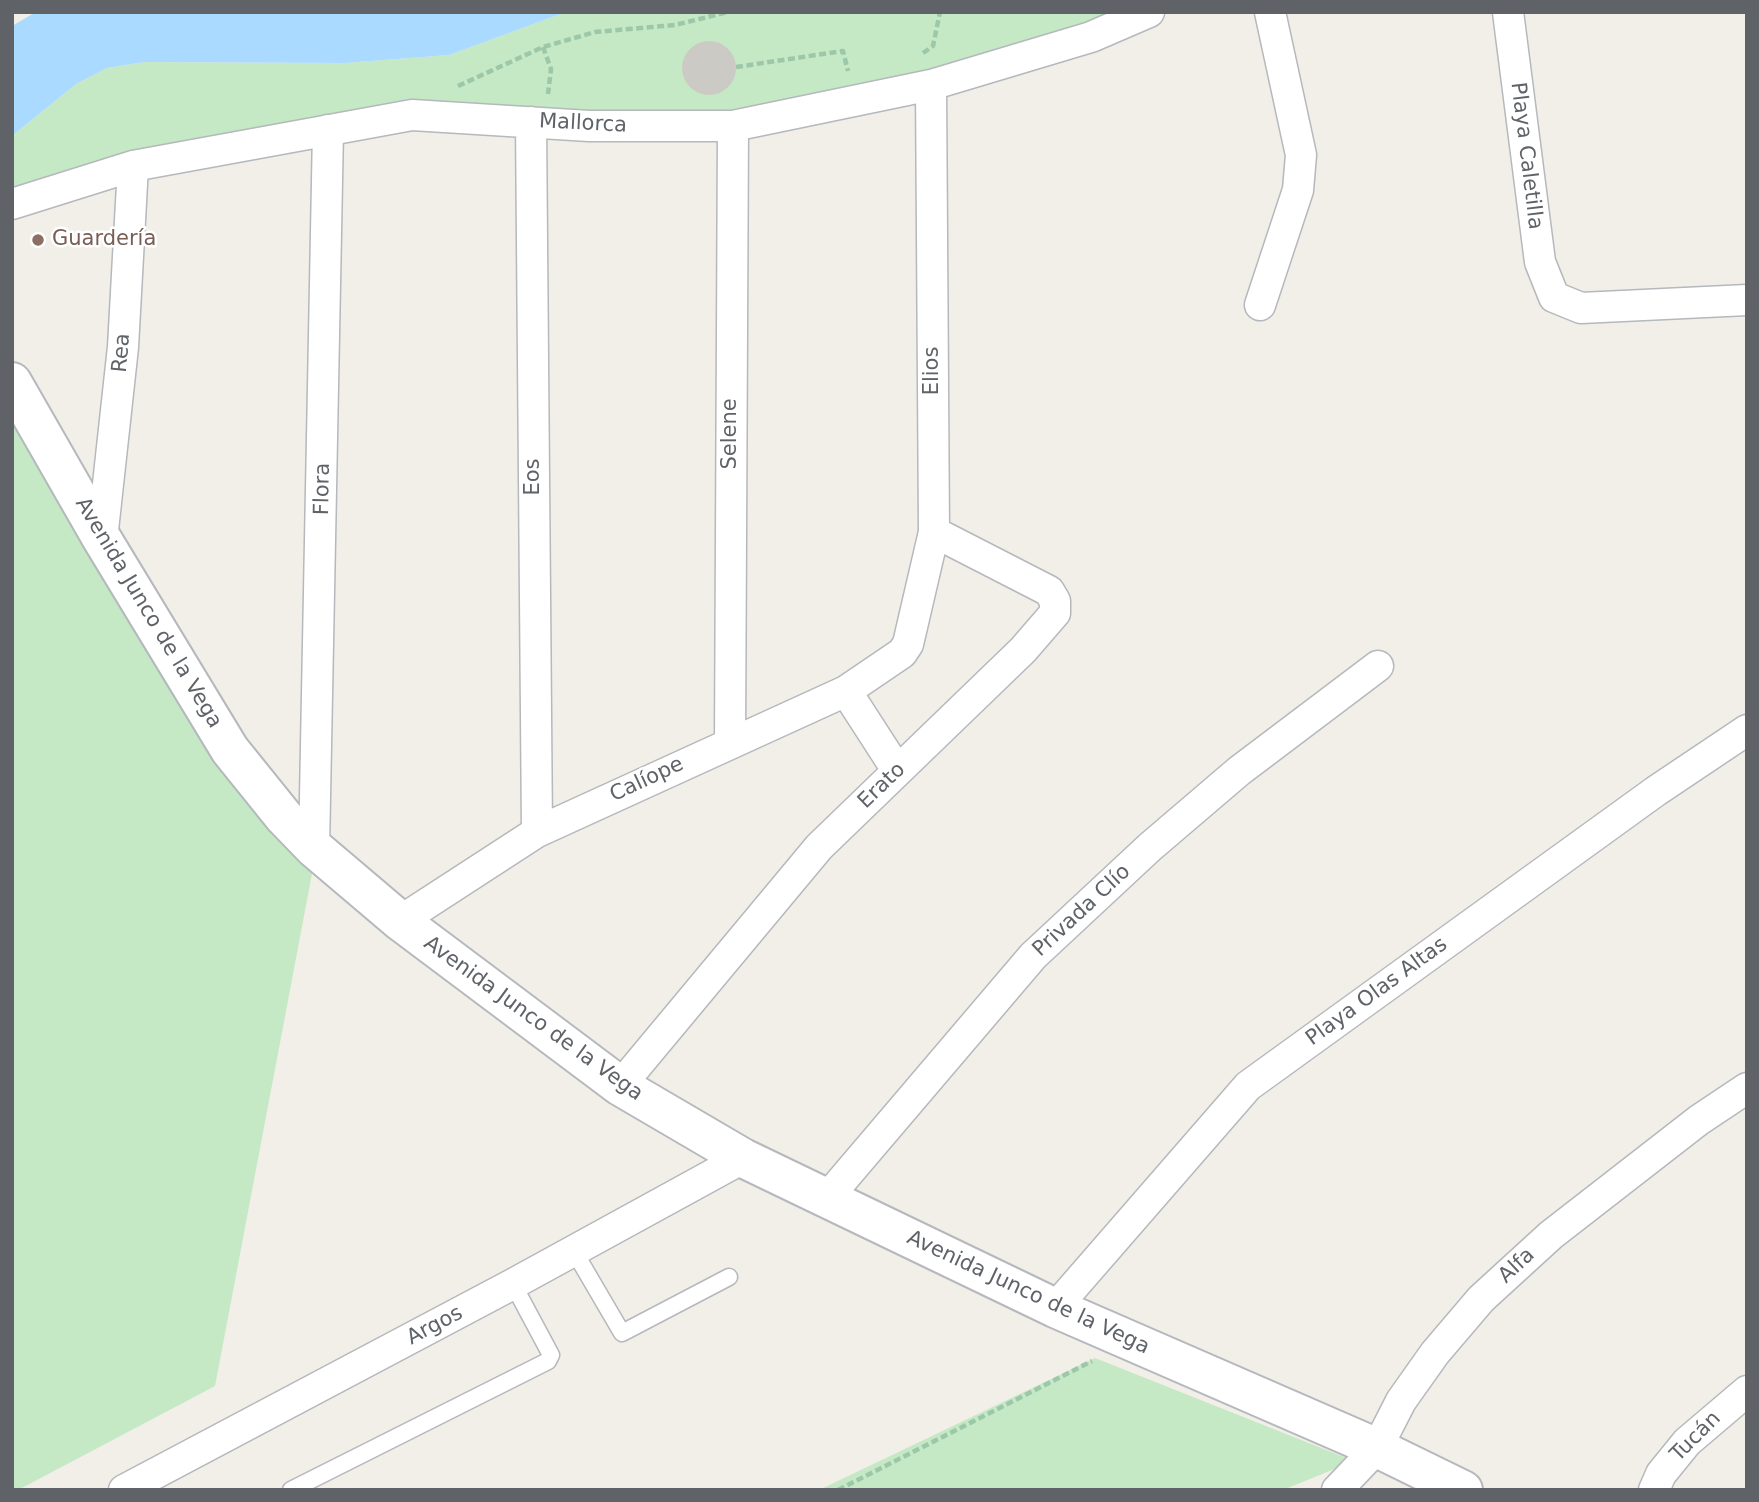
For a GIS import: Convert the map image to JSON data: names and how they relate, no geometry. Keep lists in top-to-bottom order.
{
  "streets": {
    "street": [
      "Mallorca",
      "Playa Caletilla",
      "Rea",
      "Elios",
      "Selene",
      "Eos",
      "Flora",
      "Avenida Junco de la Vega",
      "Calíope",
      "Erato",
      "Privada Clío",
      "Playa Olas Altas",
      "Alfa",
      "Argos",
      "Tucán"
    ]
  },
  "crossings": [
    ["Mallorca", "Rea"],
    ["Mallorca", "Elios"],
    ["Mallorca", "Selene"],
    ["Mallorca", "Eos"],
    ["Mallorca", "Flora"],
    ["Rea", "Avenida Junco de la Vega"],
    ["Elios", "Calíope"],
    ["Elios", "Erato"],
    ["Selene", "Calíope"],
    ["Eos", "Calíope"],
    ["Flora", "Avenida Junco de la Vega"],
    ["Avenida Junco de la Vega", "Calíope"],
    ["Avenida Junco de la Vega", "Erato"],
    ["Avenida Junco de la Vega", "Privada Clío"],
    ["Avenida Junco de la Vega", "Playa Olas Altas"],
    ["Avenida Junco de la Vega", "Alfa"],
    ["Avenida Junco de la Vega", "Argos"]
  ],
  "places": ["Guardería"]
}
